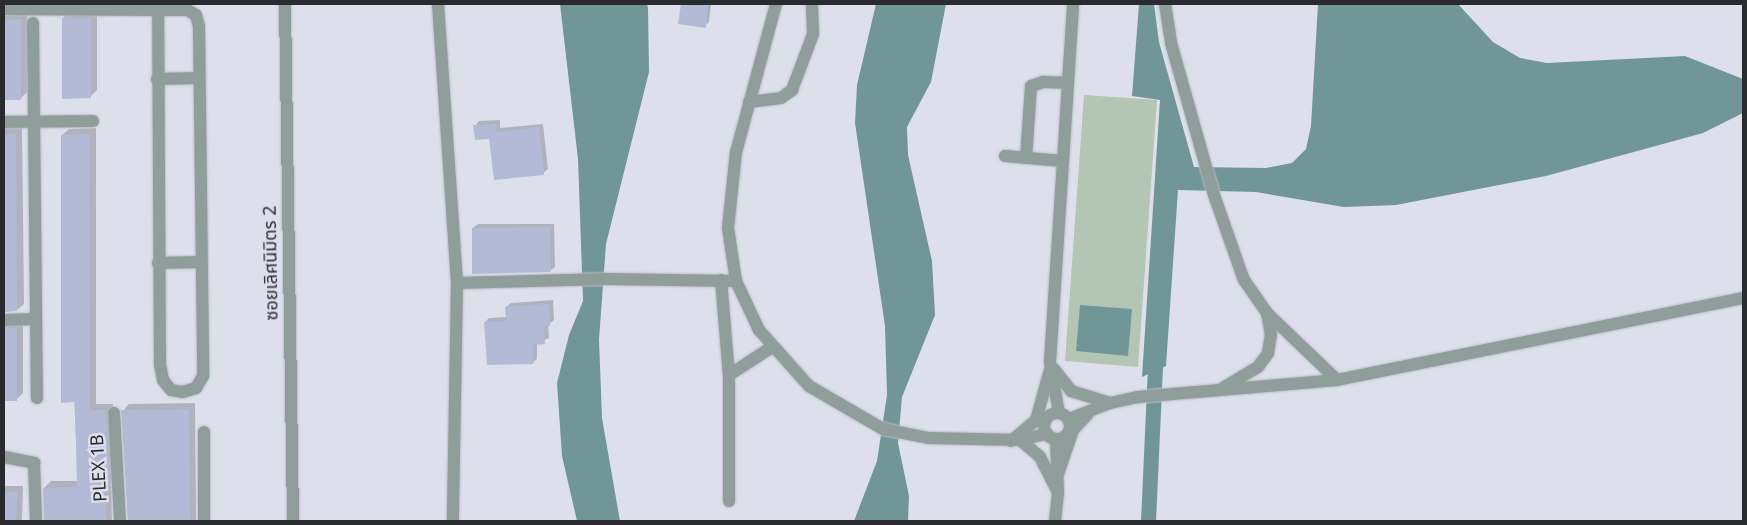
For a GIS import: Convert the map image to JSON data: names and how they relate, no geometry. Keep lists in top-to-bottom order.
{
  "streets": {
    "street": ["ซอยเลิศนิมิตร 2", "PLEX 1B"]
  }
}
